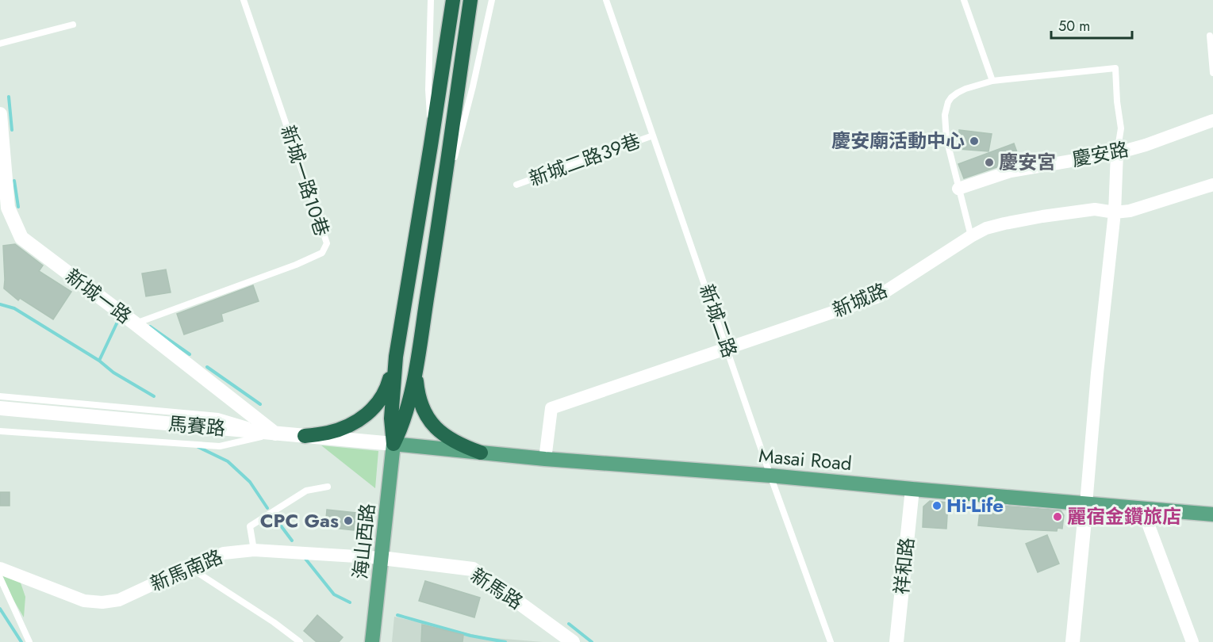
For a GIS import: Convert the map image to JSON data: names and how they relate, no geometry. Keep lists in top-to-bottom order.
{
  "streets": {
    "main road": ["Masai Road", "海山西路"],
    "street": [
      "慶安路",
      "新城一路",
      "新城路",
      "馬賽路",
      "祥和路",
      "新馬南路",
      "新馬路"
    ],
    "lane": ["新城二路39巷", "新城一路10巷", "新城二路"]
  },
  "crossings": [
    ["新城二路39巷", "新城二路"],
    ["新城一路10巷", "新城一路"],
    ["新城一路", "馬賽路"],
    ["新城路", "新城二路"],
    ["新城路", "Masai Road"],
    ["新城二路", "Masai Road"],
    ["馬賽路", "Masai Road"],
    ["馬賽路", "海山西路"],
    ["Masai Road", "海山西路"],
    ["Masai Road", "祥和路"],
    ["海山西路", "新馬南路"],
    ["海山西路", "新馬路"],
    ["新馬南路", "新馬路"]
  ],
  "places": [
    "慶安廟活動中心",
    "慶安宮",
    "Hi-Life",
    "麗宿金鑽旅店",
    "CPC Gas"
  ],
  "scale_bar": "50 m"
}
